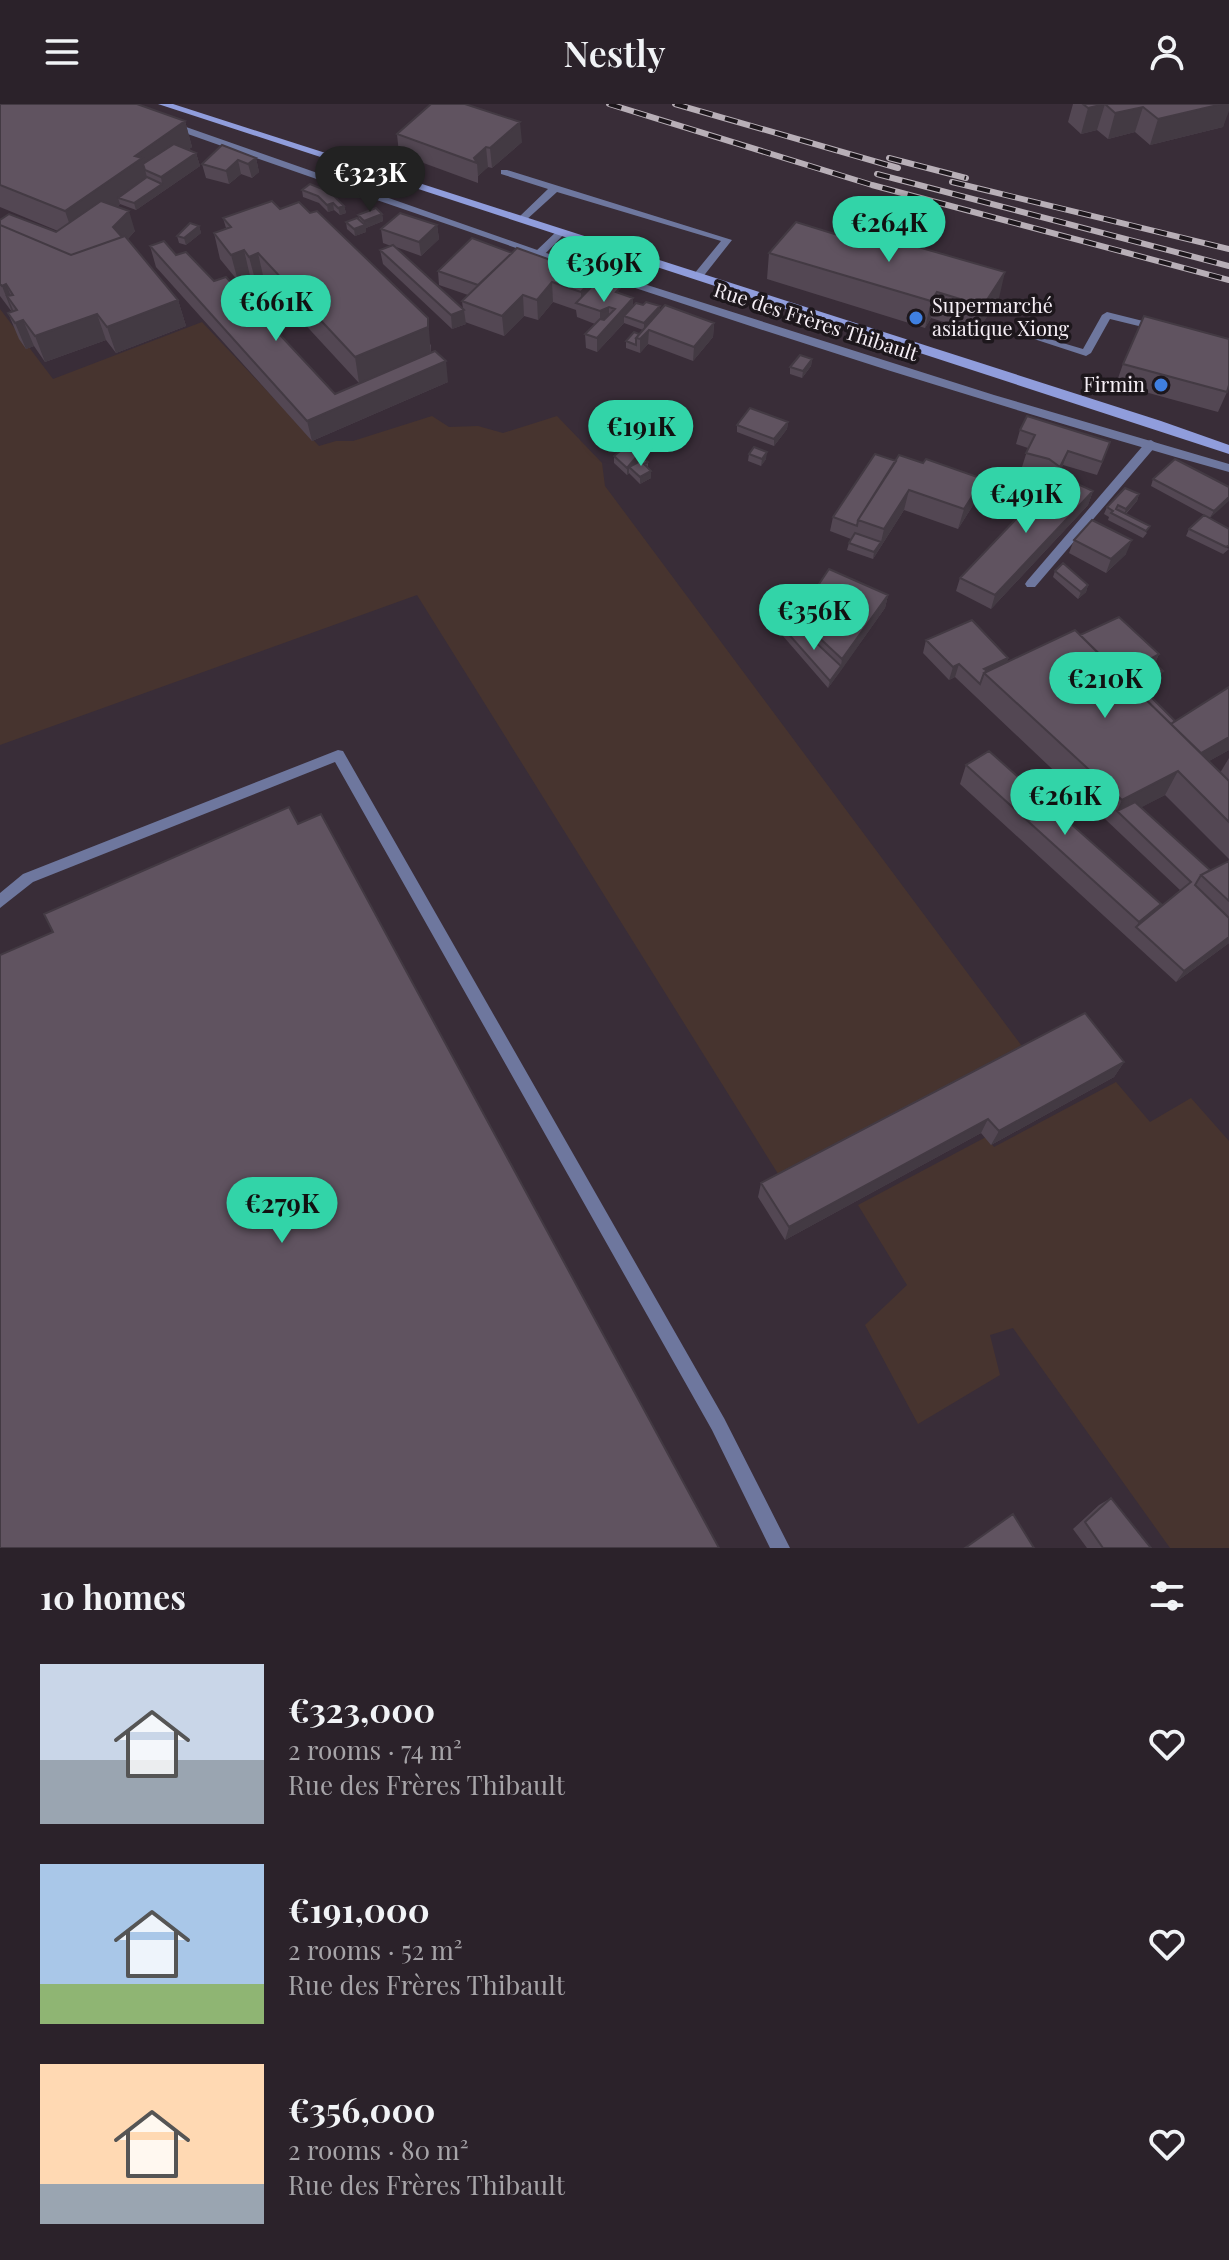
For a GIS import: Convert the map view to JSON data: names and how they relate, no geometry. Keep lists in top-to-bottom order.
{
  "streets": {
    "street": ["Rue des Frères Thibault"]
  },
  "places": ["Supermarché asiatique Xiong", "Firmin"],
  "page": {
    "header": "Nestly",
    "price": [
      "€323K",
      "€264K",
      "€369K",
      "€661K",
      "€191K",
      "€491K",
      "€356K",
      "€210K",
      "€261K",
      "€279K"
    ],
    "heading": "10 homes",
    "list": [
      {
        "name": "€323,000",
        "note": "2 rooms · 74 m² · Rue des Frères Thibault"
      },
      {
        "name": "€191,000",
        "note": "2 rooms · 52 m² · Rue des Frères Thibault"
      },
      {
        "name": "€356,000",
        "note": "2 rooms · 80 m² · Rue des Frères Thibault"
      }
    ]
  }
}
